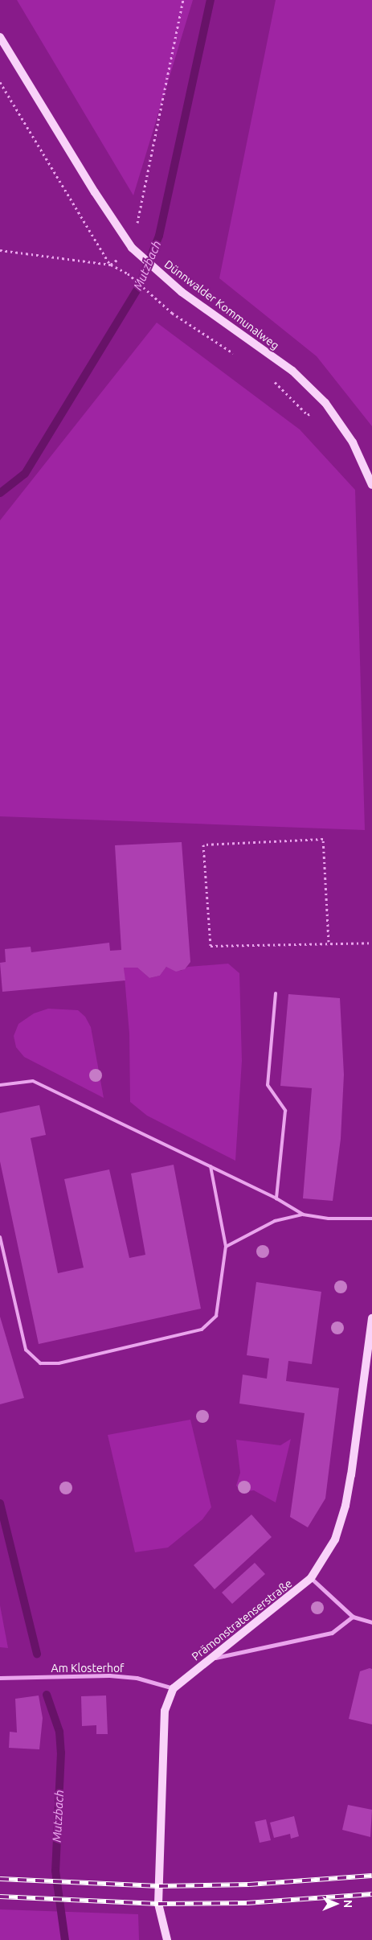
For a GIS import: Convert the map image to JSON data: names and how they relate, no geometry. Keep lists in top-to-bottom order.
{
  "streets": {
    "main road": ["Dünnwalder Kommunalweg", "Prämonstratenserstraße"],
    "street": ["Am Klosterhof"]
  },
  "crossings": [
    ["Prämonstratenserstraße", "Am Klosterhof"]
  ],
  "water": ["Mutzbach"],
  "north": "right"
}
